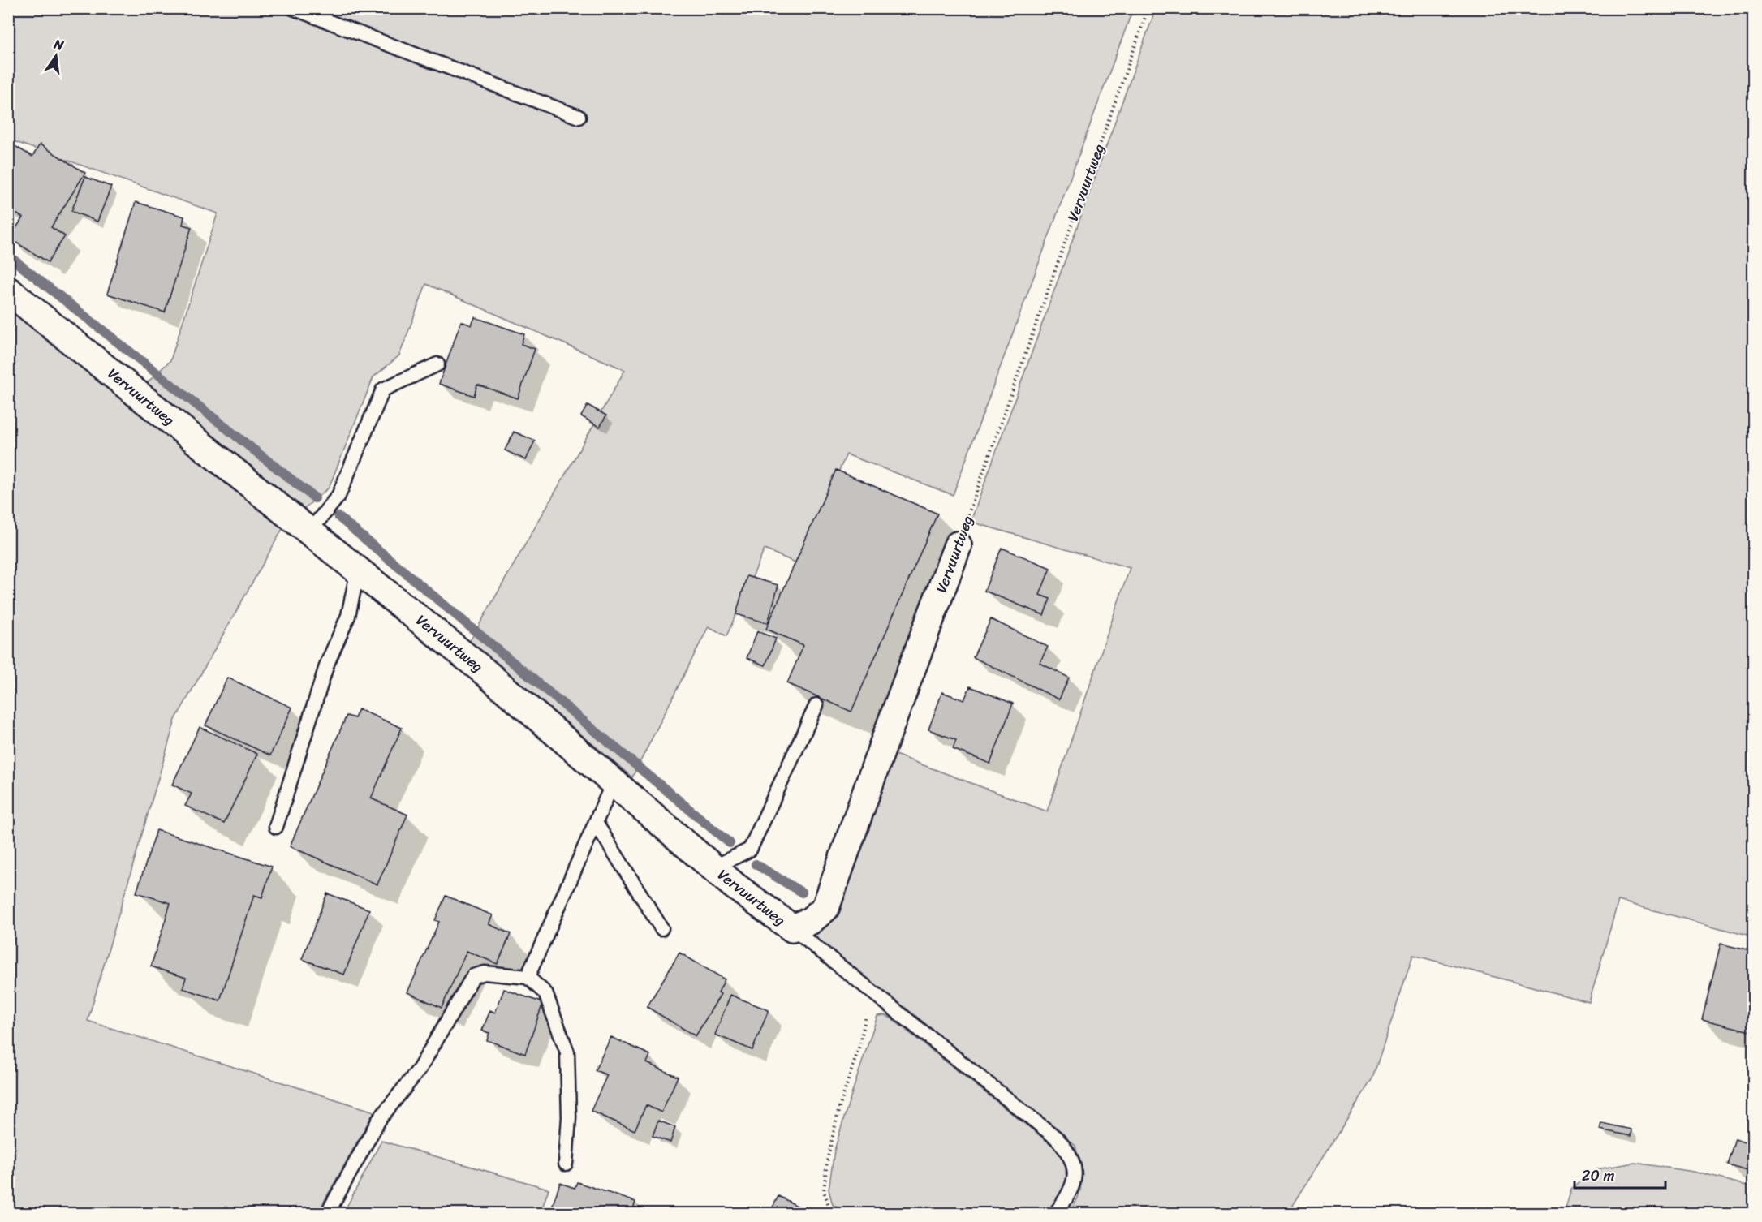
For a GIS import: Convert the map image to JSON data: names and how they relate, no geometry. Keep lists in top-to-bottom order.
{
  "streets": {
    "street": ["Vervuurtweg"]
  },
  "scale_bar": "20 m",
  "north": "top"
}
